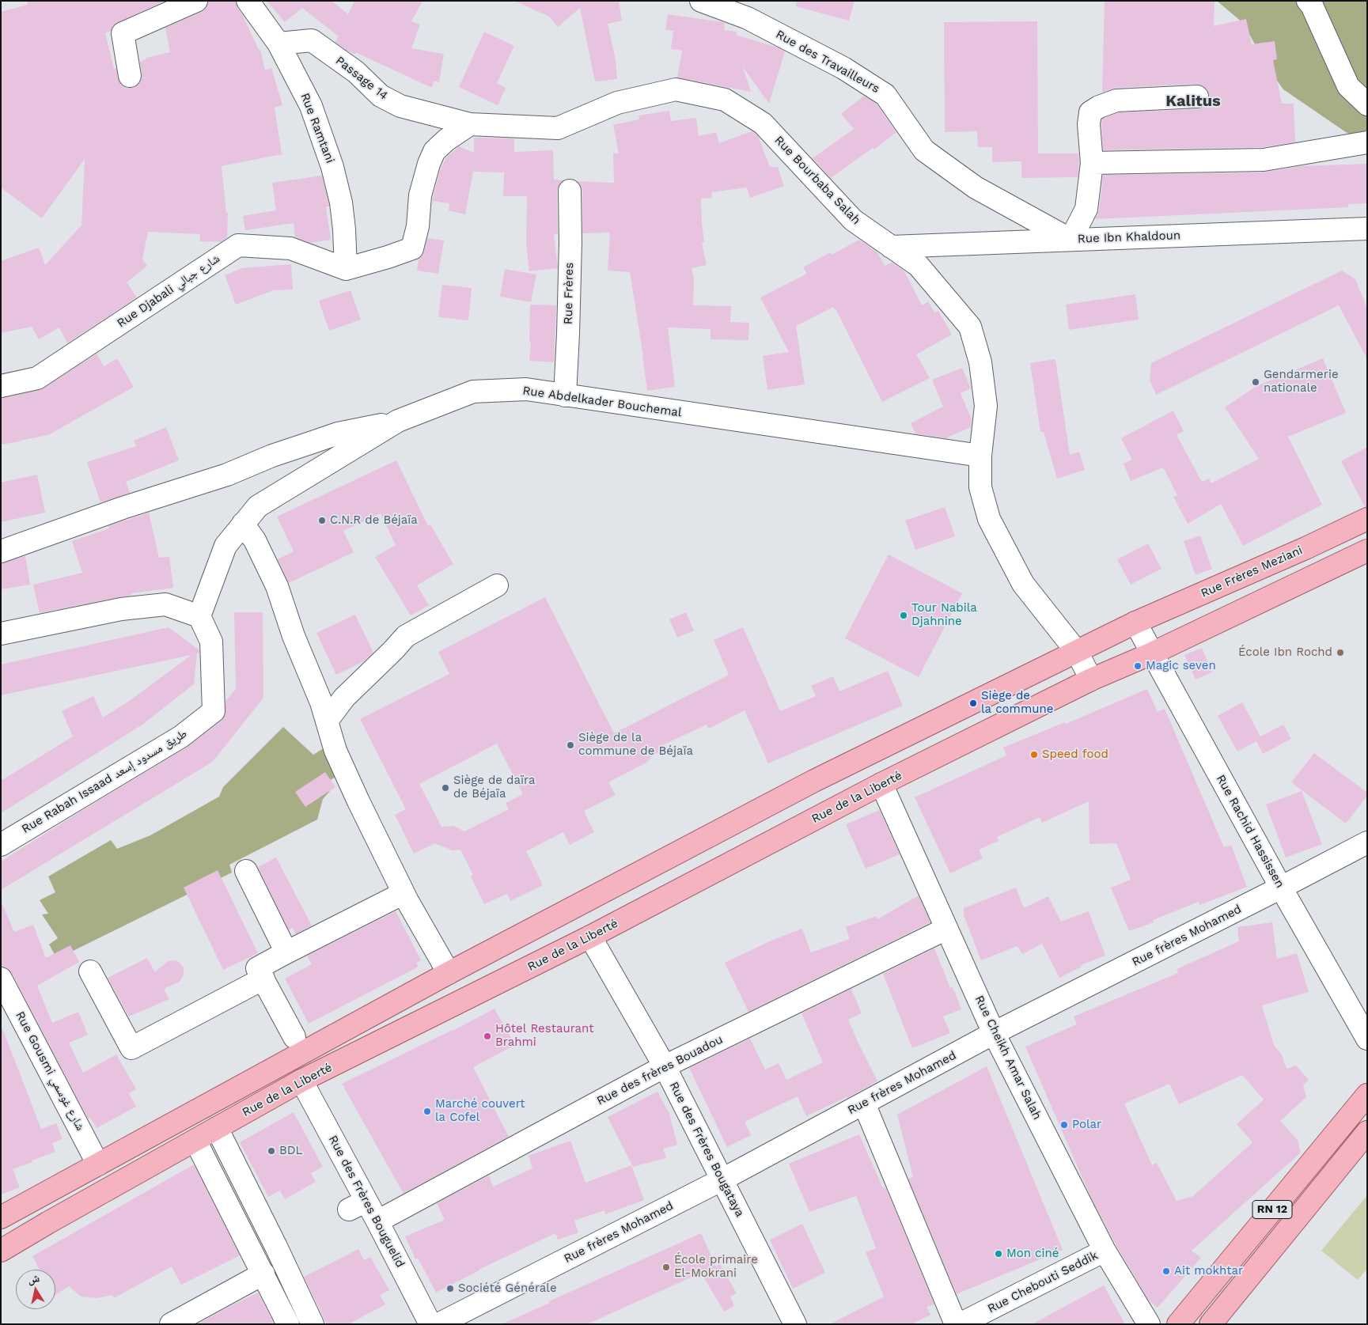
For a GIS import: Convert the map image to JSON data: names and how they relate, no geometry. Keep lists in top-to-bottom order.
{
  "streets": {
    "main road": ["Rue Frères Meziani", "Rue de la Liberté", "RN 12"],
    "street": [
      "Rue des Travailleurs",
      "Passage 14",
      "Rue Ramtani",
      "Rue Bourbaba Salah",
      "Rue Ibn Khaldoun",
      "Rue Djabali شارع جبالي",
      "Rue Frères",
      "Rue Abdelkader Bouchemal",
      "Rue Rabah Issaad طريق مسدود إسعد",
      "Rue Rachid Hassissen",
      "Rue frères Mohamed",
      "Rue Cheikh Amar Salah",
      "Rue des frères Bouadou",
      "Rue Gousmi شارع غوسمي",
      "Rue des Frères Bougataya",
      "Rue des Frères Bouguelid",
      "Rue Chebouti Seddik"
    ]
  },
  "crossings": [
    ["Rue des Travailleurs", "Rue Ibn Khaldoun"],
    ["Passage 14", "Rue Ramtani"],
    ["Passage 14", "Rue Bourbaba Salah"],
    ["Rue Ramtani", "Rue Djabali شارع جبالي"],
    ["Rue Bourbaba Salah", "Rue Ibn Khaldoun"],
    ["Rue Bourbaba Salah", "Rue Abdelkader Bouchemal"],
    ["Rue Bourbaba Salah", "Rue de la Liberté"],
    ["Rue Frères", "Rue Abdelkader Bouchemal"],
    ["Rue Abdelkader Bouchemal", "Rue Rabah Issaad طريق مسدود إسعد"],
    ["Rue Frères Meziani", "Rue de la Liberté"],
    ["Rue Frères Meziani", "Rue Rachid Hassissen"],
    ["Rue de la Liberté", "Rue Rachid Hassissen"],
    ["Rue de la Liberté", "Rue Cheikh Amar Salah"],
    ["Rue de la Liberté", "Rue Gousmi شارع غوسمي"],
    ["Rue de la Liberté", "Rue des Frères Bougataya"],
    ["Rue de la Liberté", "Rue des Frères Bouguelid"],
    ["Rue Rachid Hassissen", "Rue frères Mohamed"],
    ["Rue frères Mohamed", "Rue Cheikh Amar Salah"],
    ["Rue frères Mohamed", "Rue des Frères Bougataya"],
    ["Rue Cheikh Amar Salah", "Rue des frères Bouadou"],
    ["Rue Cheikh Amar Salah", "Rue Chebouti Seddik"],
    ["Rue des frères Bouadou", "Rue des Frères Bougataya"],
    ["Rue des frères Bouadou", "Rue des Frères Bouguelid"]
  ],
  "districts": ["Kalitus"],
  "places": [
    "Gendarmerie nationale",
    "C.N.R de Béjaïa",
    "Tour Nabila Djahnine",
    "École Ibn Rochd",
    "Magic seven",
    "Siège de la commune",
    "Siège de la commune de Béjaïa",
    "Speed food",
    "Siège de daïra de Béjaïa",
    "Hôtel Restaurant Brahmi",
    "Marché couvert la Cofel",
    "Polar",
    "BDL",
    "Mon ciné",
    "École primaire El-Mokrani",
    "Ait mokhtar",
    "Société Générale"
  ],
  "north": "top"
}
